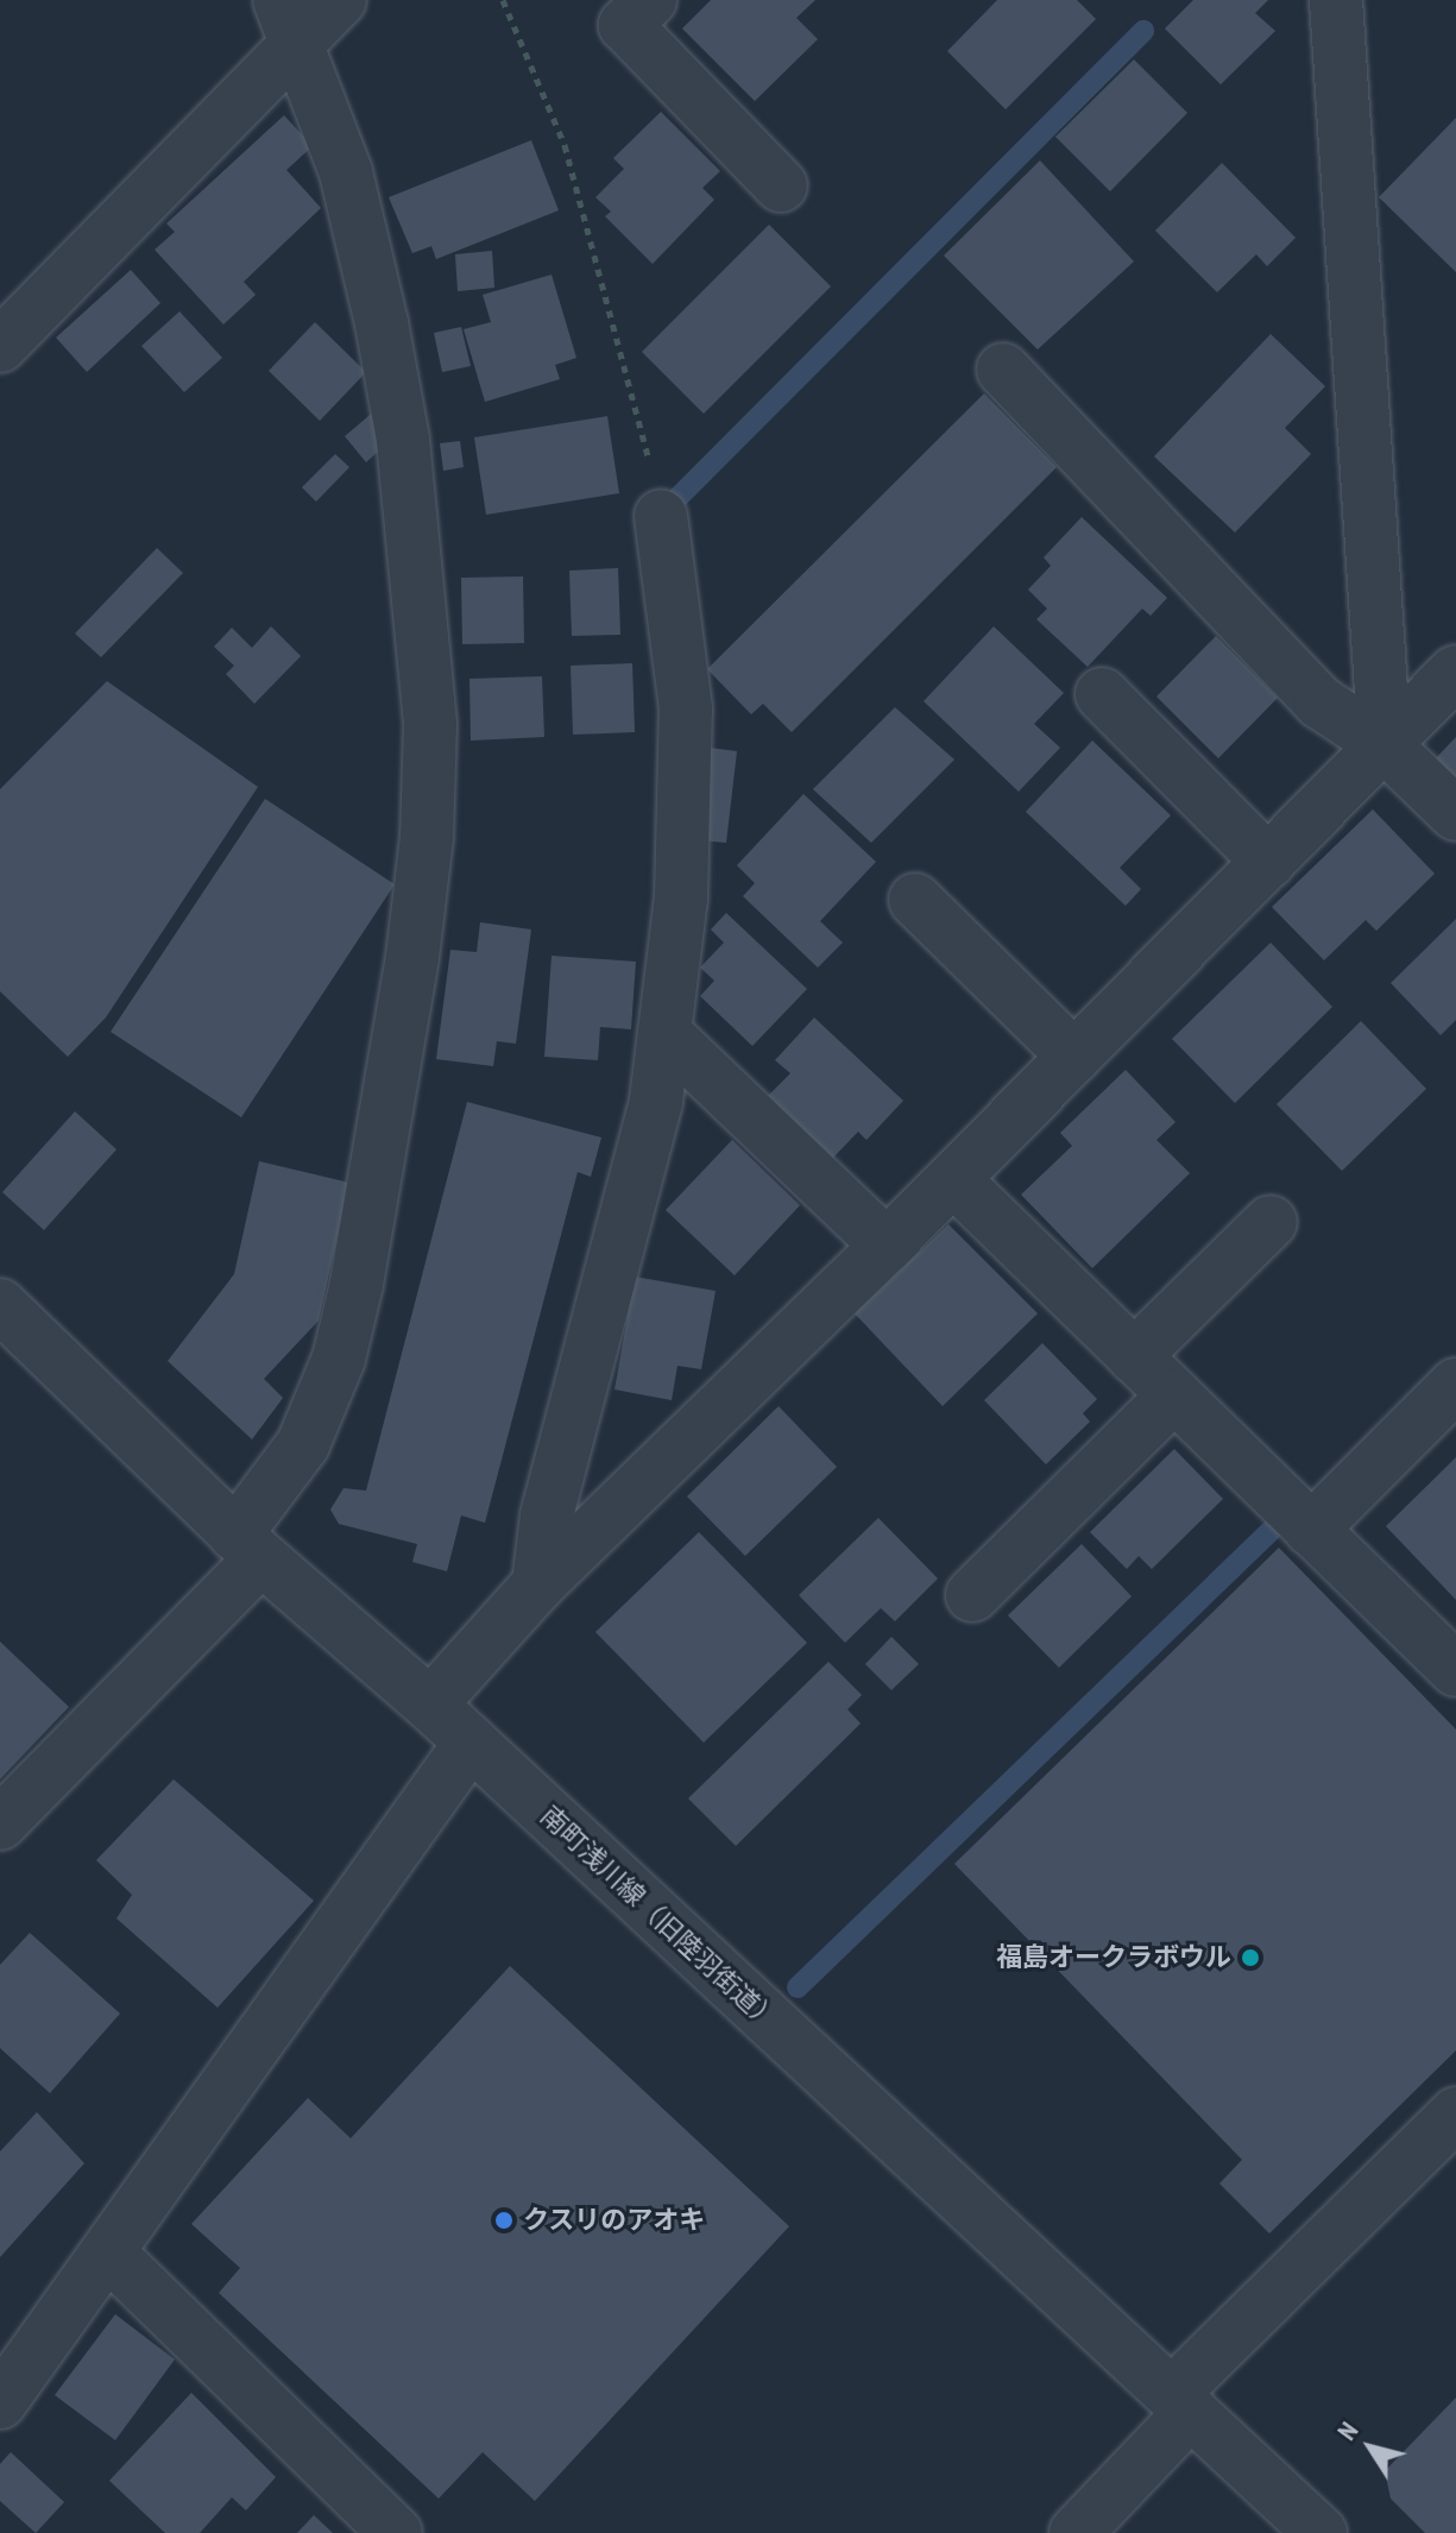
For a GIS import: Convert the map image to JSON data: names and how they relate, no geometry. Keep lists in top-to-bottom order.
{
  "streets": {
    "street": ["南町浅川線（旧陸羽街道）"]
  },
  "places": ["福島オークラボウル", "クスリのアオキ"],
  "north": "top left"
}
